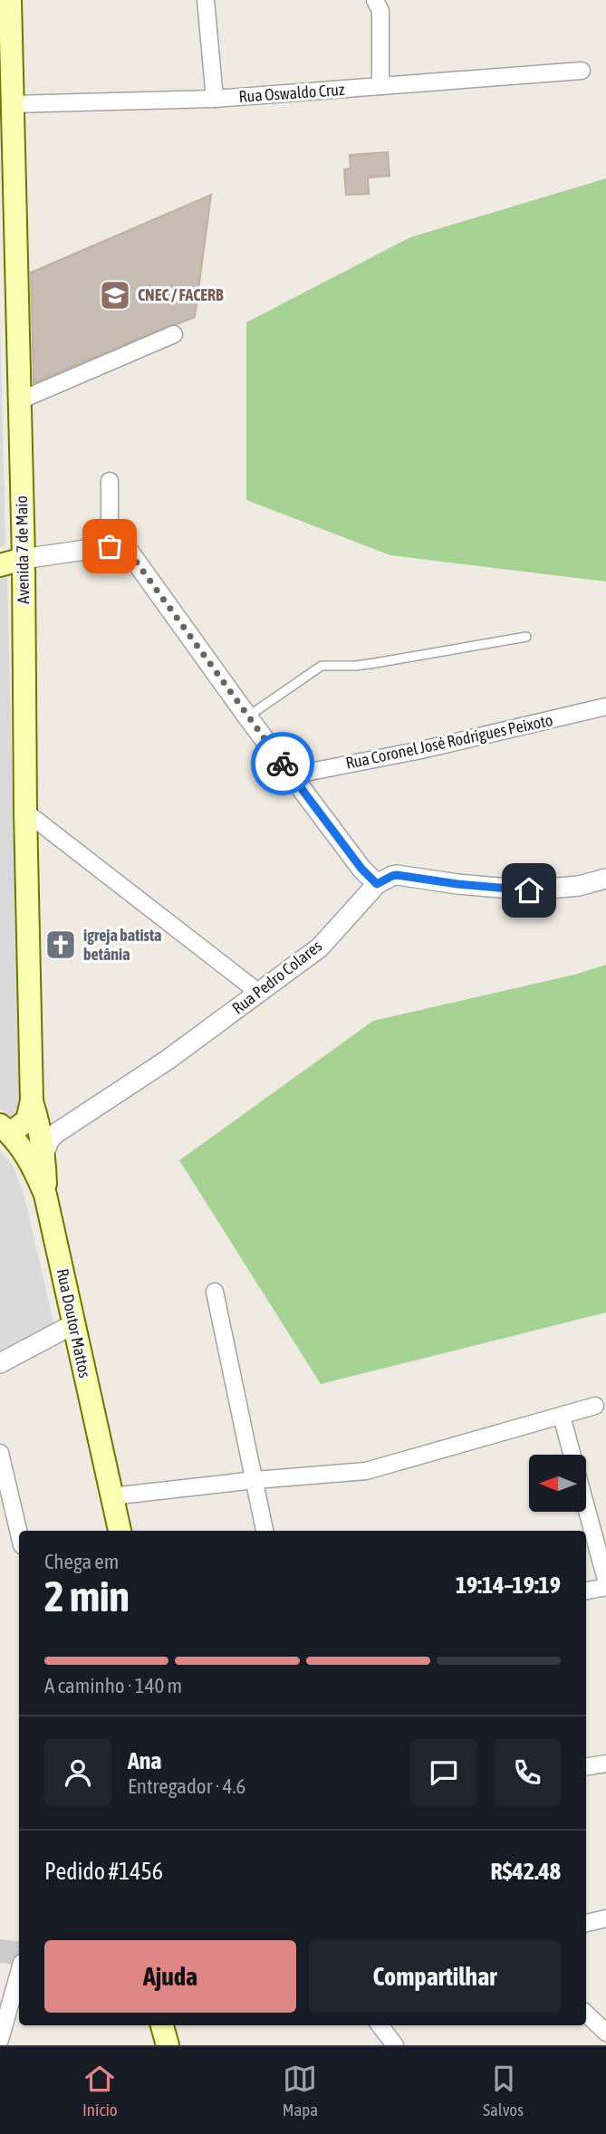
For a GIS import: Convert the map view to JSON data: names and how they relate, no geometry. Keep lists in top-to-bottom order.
{
  "streets": {
    "main road": ["Avenida 7 de Maio", "Rua Doutor Mattos"],
    "street": ["Rua Oswaldo Cruz", "Rua Coronel José Rodrigues Peixoto", "Rua Pedro Colares"]
  },
  "crossings": [
    ["Rua Oswaldo Cruz", "Avenida 7 de Maio"],
    ["Avenida 7 de Maio", "Rua Pedro Colares"],
    ["Avenida 7 de Maio", "Rua Doutor Mattos"]
  ],
  "places": {
    "school or university": ["CNEC / FACERB"],
    "church": ["igreja batista betânia"]
  },
  "north": "left",
  "page": {
    "heading": ["2 min", "Chega em", "19:14–19:19"],
    "panel": [
      "Ana",
      "Entregador · 4.6",
      "Pedido #1456",
      "R$42.48"
    ],
    "bar": "A caminho · 140 m",
    "buttons": ["Ajuda", "Compartilhar"],
    "tabs": ["Início", "Mapa", "Salvos"]
  }
}
